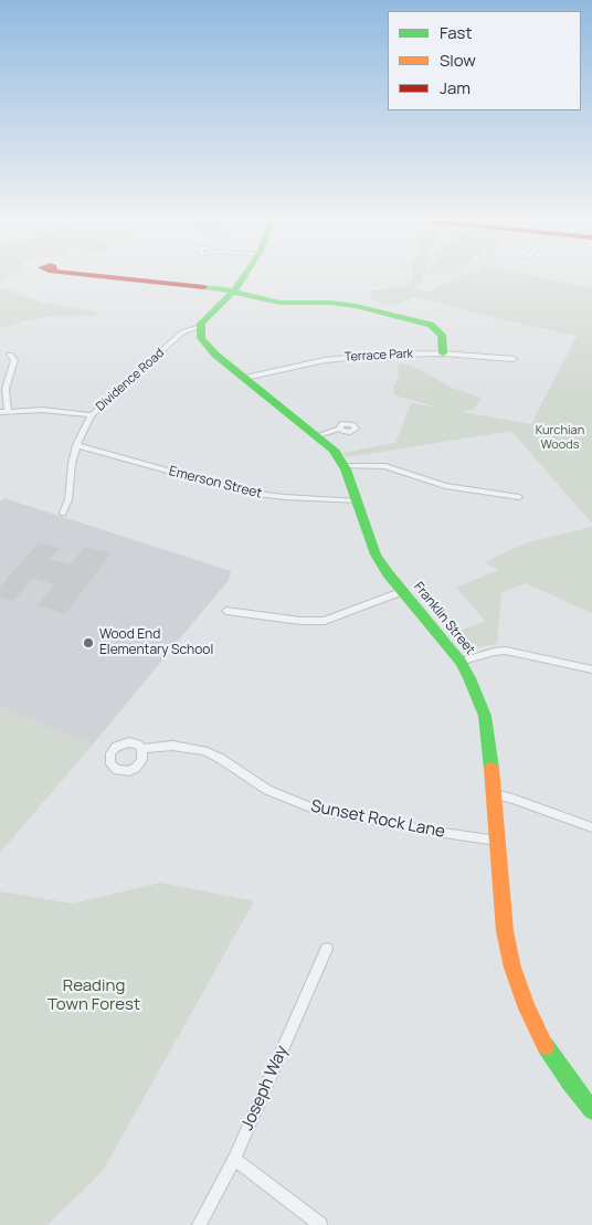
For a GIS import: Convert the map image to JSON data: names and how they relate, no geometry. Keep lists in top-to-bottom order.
{
  "streets": {
    "main road": ["Franklin Street"],
    "street": [
      "Terrace Park",
      "Dividence Road",
      "Emerson Street",
      "Sunset Rock Lane",
      "Joseph Way"
    ]
  },
  "crossings": [
    ["Terrace Park", "Franklin Street"],
    ["Dividence Road", "Emerson Street"],
    ["Dividence Road", "Franklin Street"],
    ["Emerson Street", "Franklin Street"],
    ["Franklin Street", "Sunset Rock Lane"]
  ],
  "parks": ["Kurchian Woods", "Reading Town Forest"],
  "places": ["Wood End Elementary School"],
  "legend": ["Fast", "Slow", "Jam"]
}
